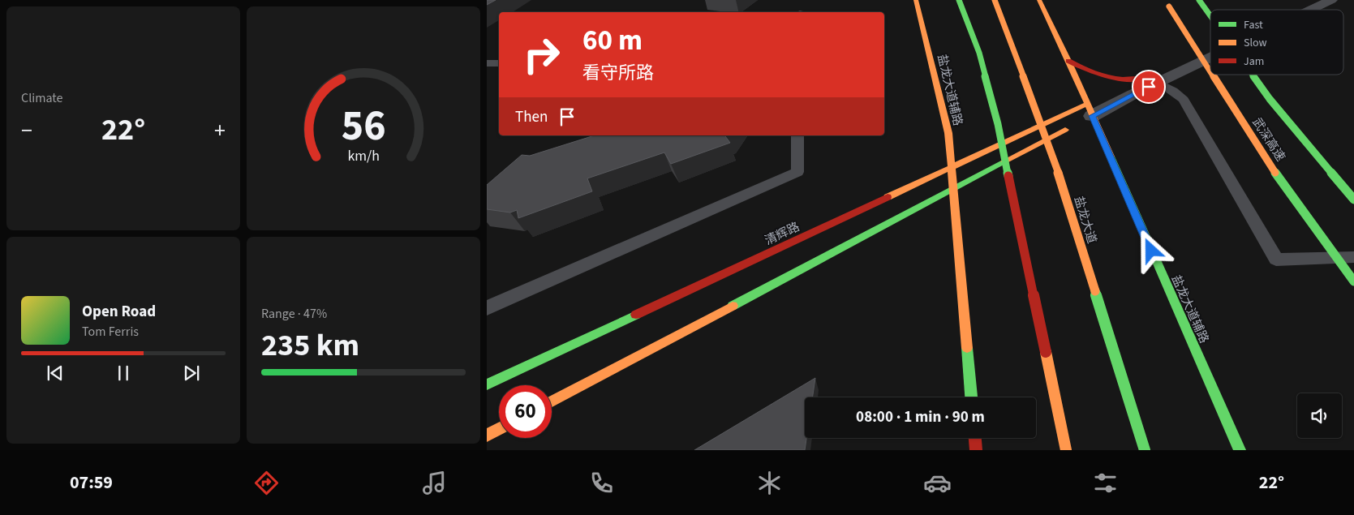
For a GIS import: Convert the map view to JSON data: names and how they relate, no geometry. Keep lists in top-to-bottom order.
{
  "streets": {
    "main road": [
      "盐龙大道辅路",
      "武深高速",
      "盐龙大道",
      "清辉路"
    ]
  },
  "crossings": [
    ["盐龙大道辅路", "清辉路"]
  ],
  "legend": ["Fast", "Slow", "Jam"],
  "page": {
    "tile": [
      "Climate",
      ["Range · 47%", "235 km"]
    ],
    "turn": ["60 m", "看守所路"],
    "then": "Then",
    "heat": ["−", "22°", "+"],
    "song": ["Open Road", "Tom Ferris"],
    "limit": "60",
    "trip": "08:00 · 1 min · 90 m",
    "tabs": ["07:59", "22°"],
    "gauge": ["56", "km/h"]
  }
}
